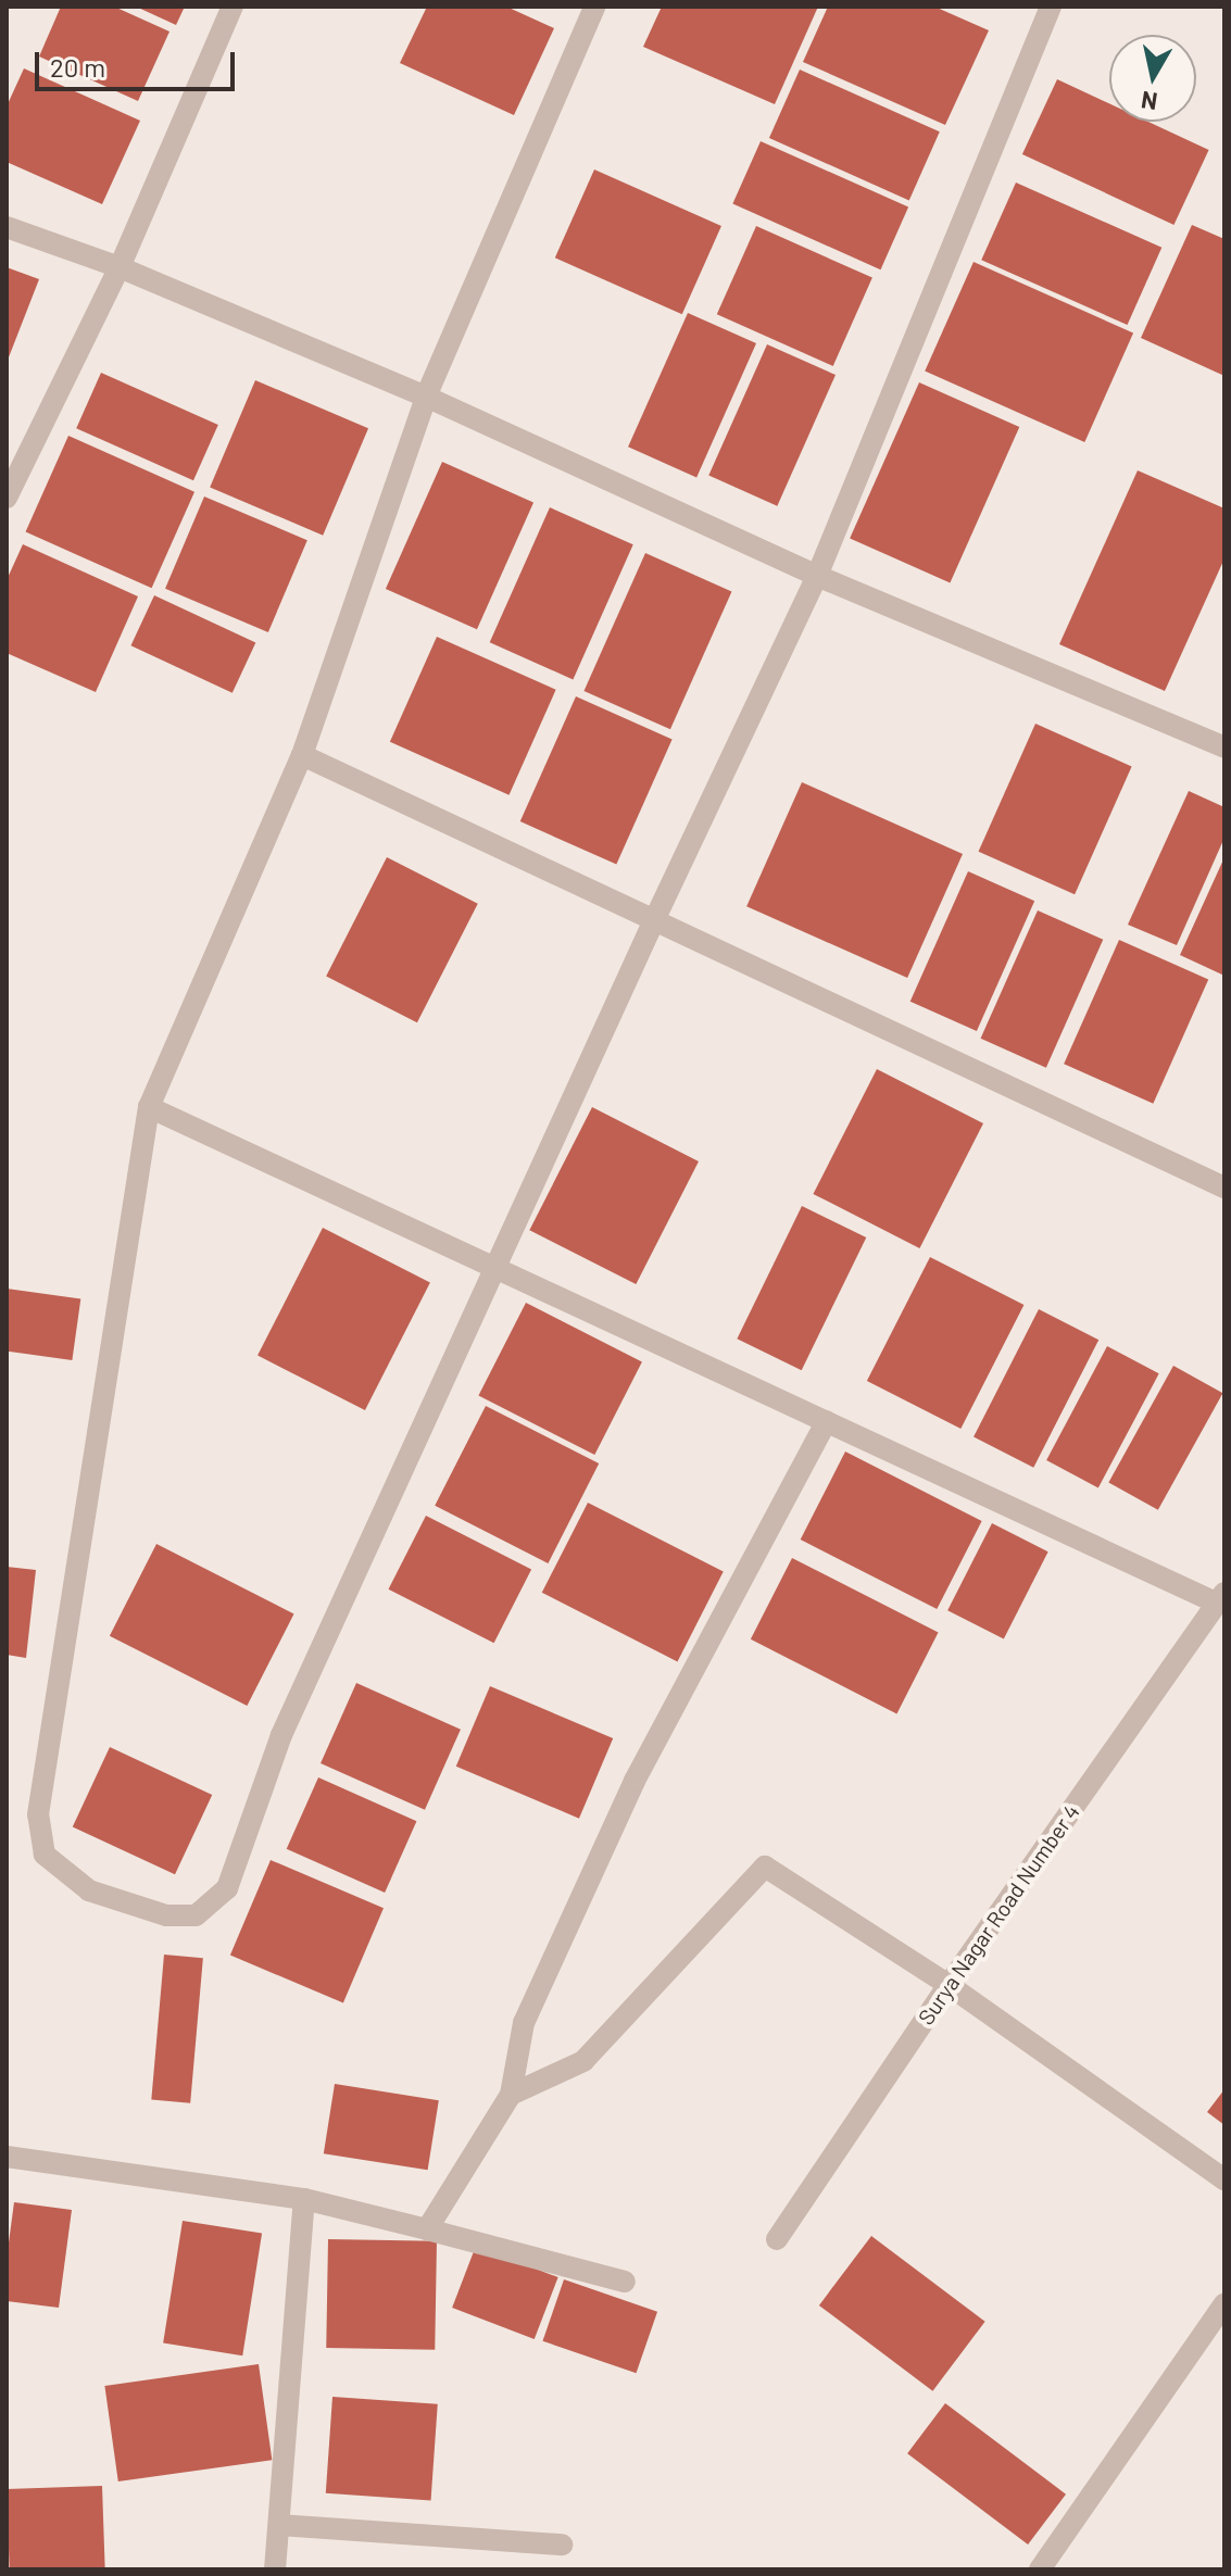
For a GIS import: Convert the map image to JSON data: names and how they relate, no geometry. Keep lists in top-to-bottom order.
{
  "streets": {
    "street": ["Surya Nagar Road Number 4"]
  },
  "scale_bar": "20 m",
  "north": "bottom"
}
